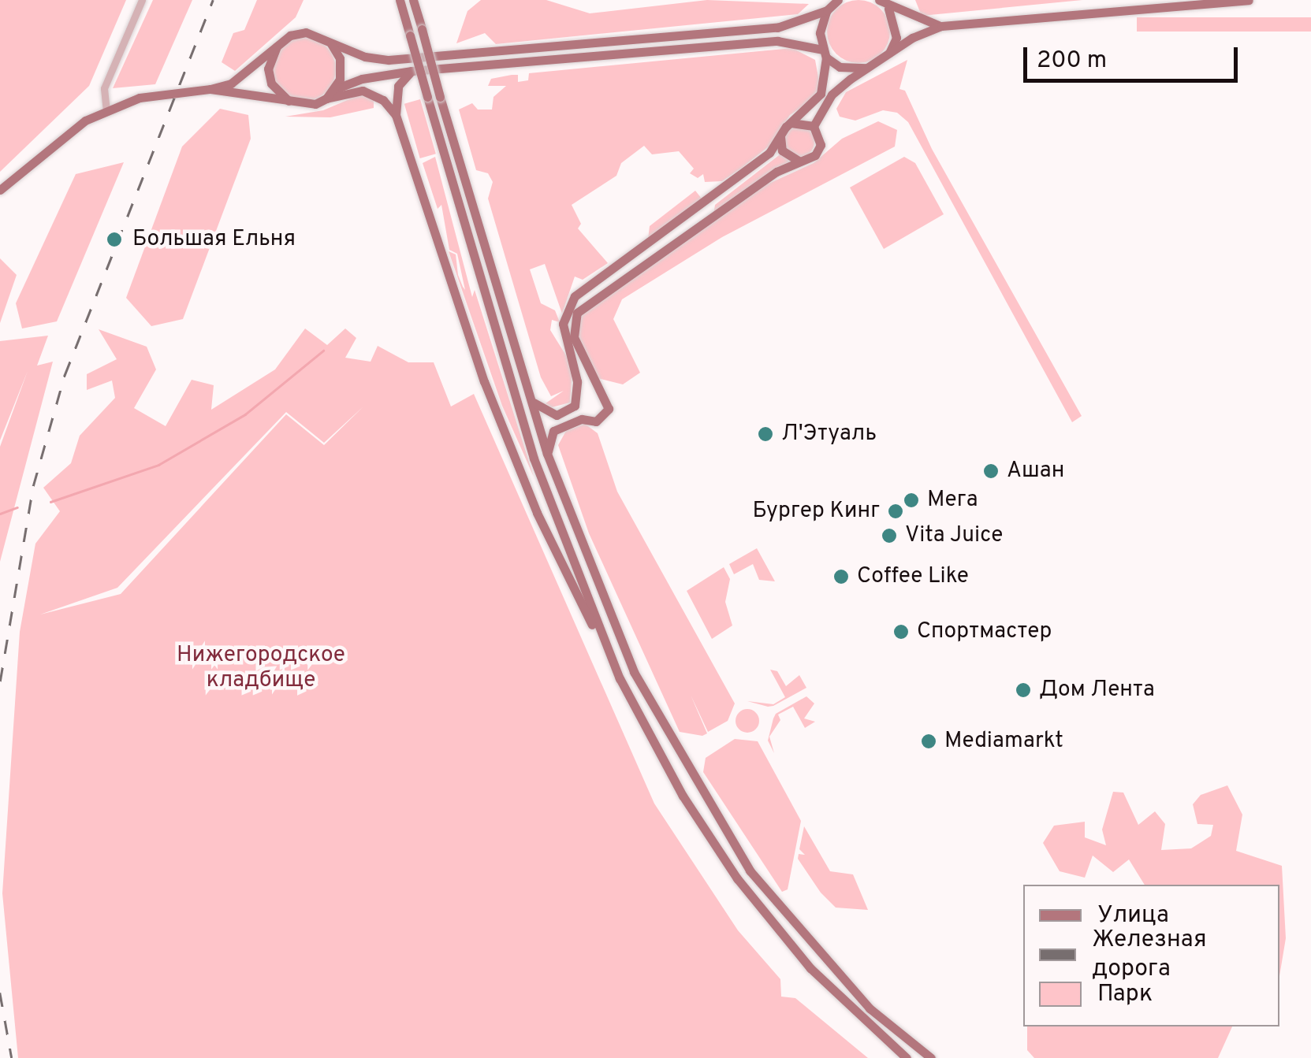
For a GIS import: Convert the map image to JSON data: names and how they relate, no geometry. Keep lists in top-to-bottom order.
{
  "parks": ["Нижегородское кладбище"],
  "places": [
    "Большая Ельня",
    "Л'Этуаль",
    "Ашан",
    "Мега",
    "Бургер Кинг",
    "Vita Juice",
    "Coffee Like",
    "Спортмастер",
    "Дом Лента",
    "Mediamarkt"
  ],
  "legend": ["Улица", "Железная дорога", "Парк"],
  "scale_bar": "200 m"
}
